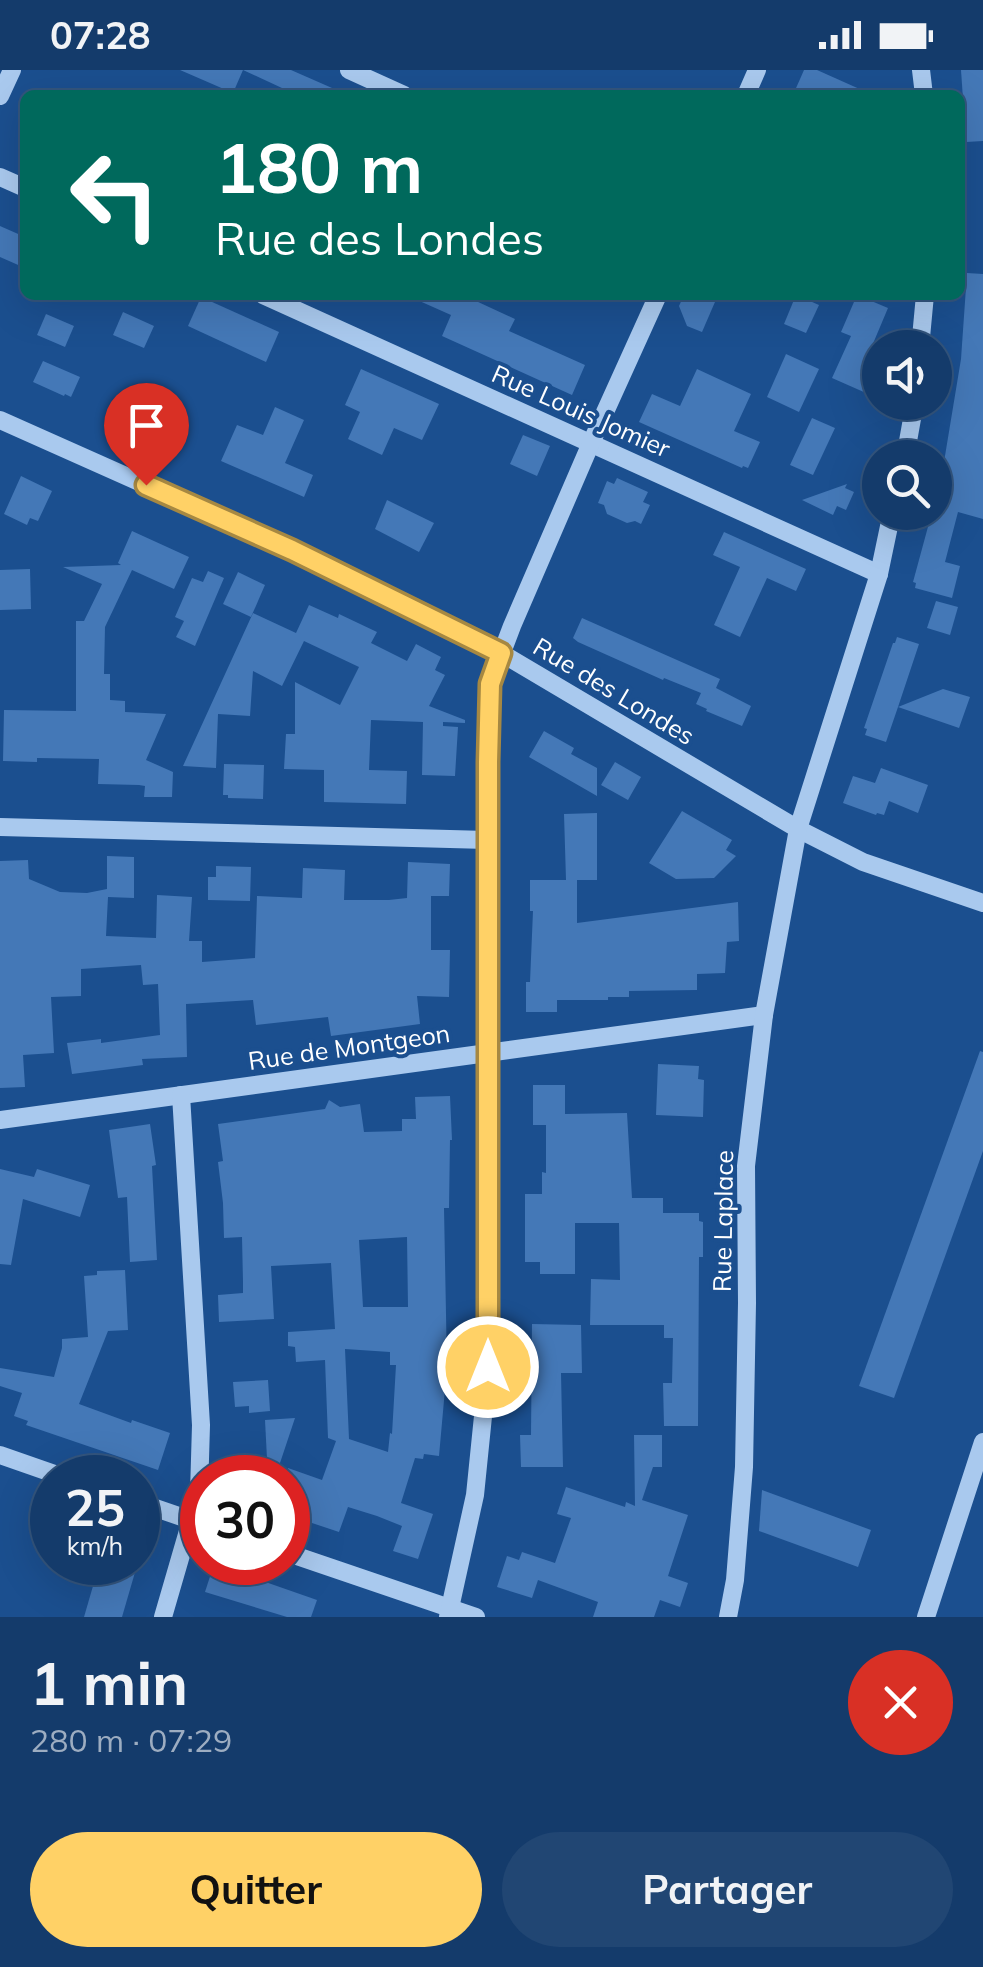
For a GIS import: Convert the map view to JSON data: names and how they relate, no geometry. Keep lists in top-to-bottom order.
{
  "streets": {
    "street": [
      "Rue Louis Jomier",
      "Rue des Londes",
      "Rue de Montgeon",
      "Rue Laplace"
    ]
  },
  "crossings": [
    ["Rue Louis Jomier", "Rue Laplace"],
    ["Rue des Londes", "Rue Laplace"],
    ["Rue de Montgeon", "Rue Laplace"]
  ],
  "page": {
    "status": "07:28",
    "turn": ["180 m", "Rue des Londes"],
    "speed": "25 km/h",
    "limit": "30",
    "heading": ["1 min", "280 m · 07:29"],
    "buttons": ["Quitter", "Partager"]
  }
}
